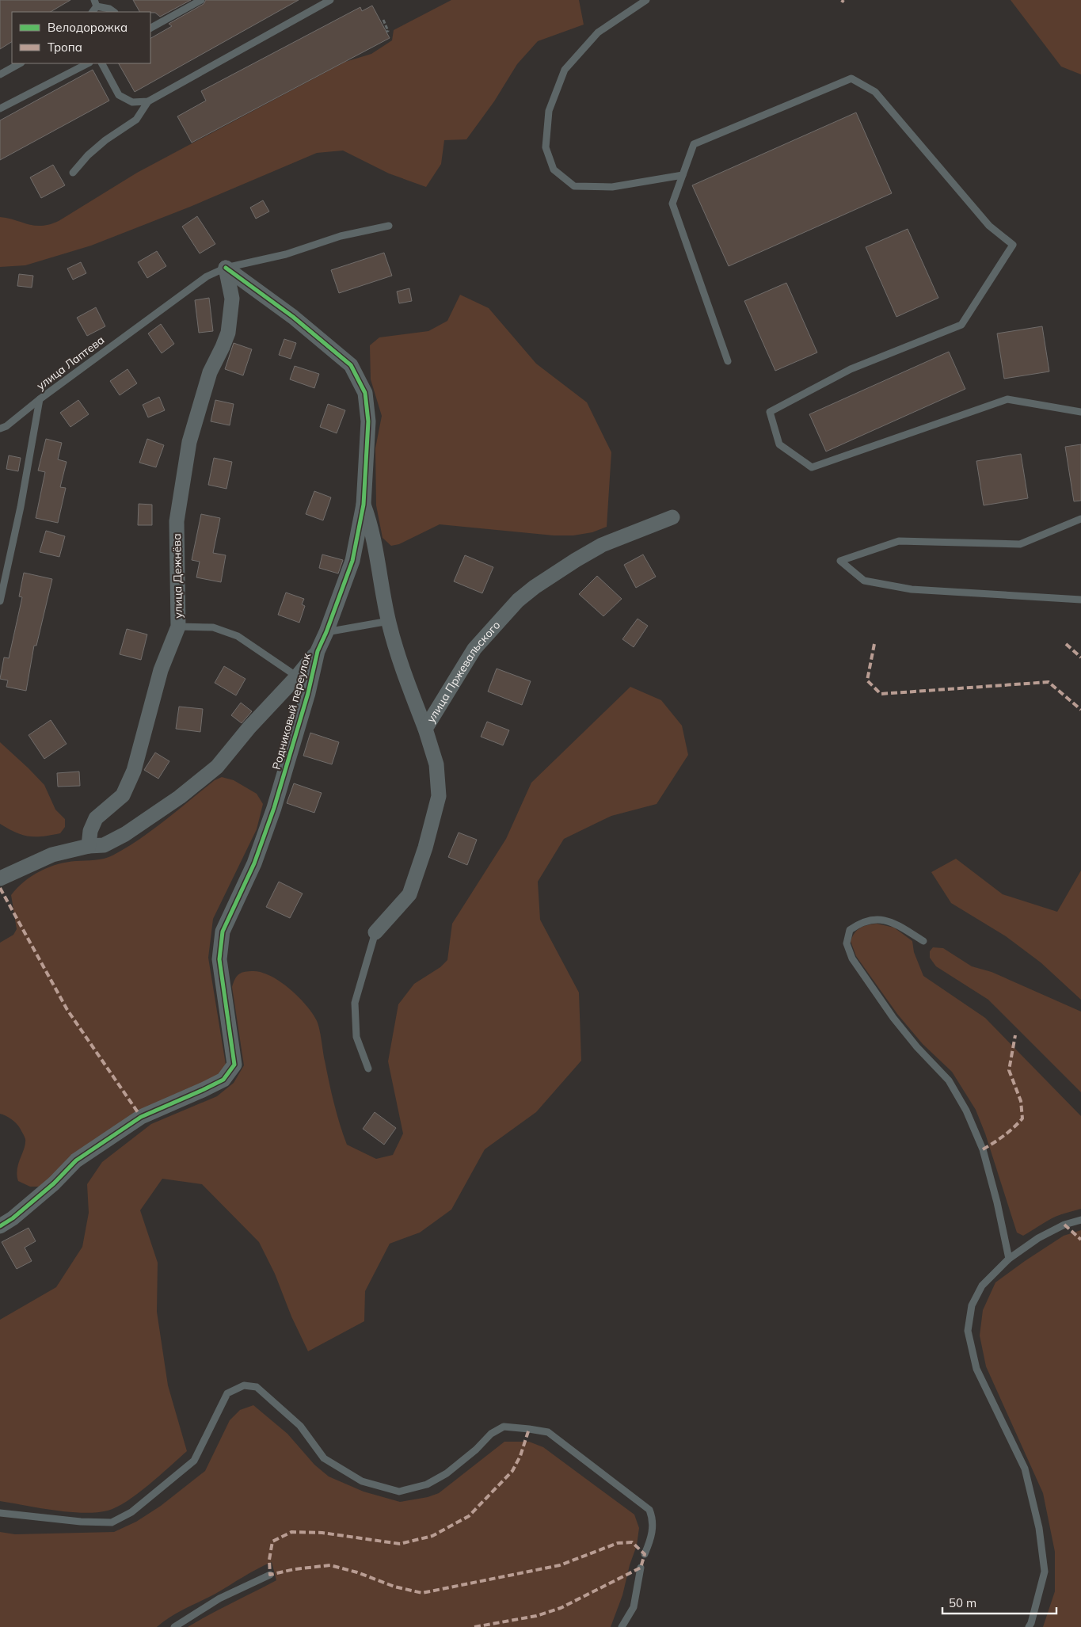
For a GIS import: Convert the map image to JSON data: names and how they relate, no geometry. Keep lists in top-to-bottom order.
{
  "streets": {
    "street": ["улица Дежнёва", "улица Пржевальского", "Родниковый переулок"],
    "lane": ["улица Лаптева"]
  },
  "crossings": [
    ["улица Лаптева", "улица Дежнёва"],
    ["улица Лаптева", "Родниковый переулок"],
    ["улица Дежнёва", "Родниковый переулок"]
  ],
  "legend": ["Велодорожка", "Тропа"],
  "scale_bar": "50 m"
}
